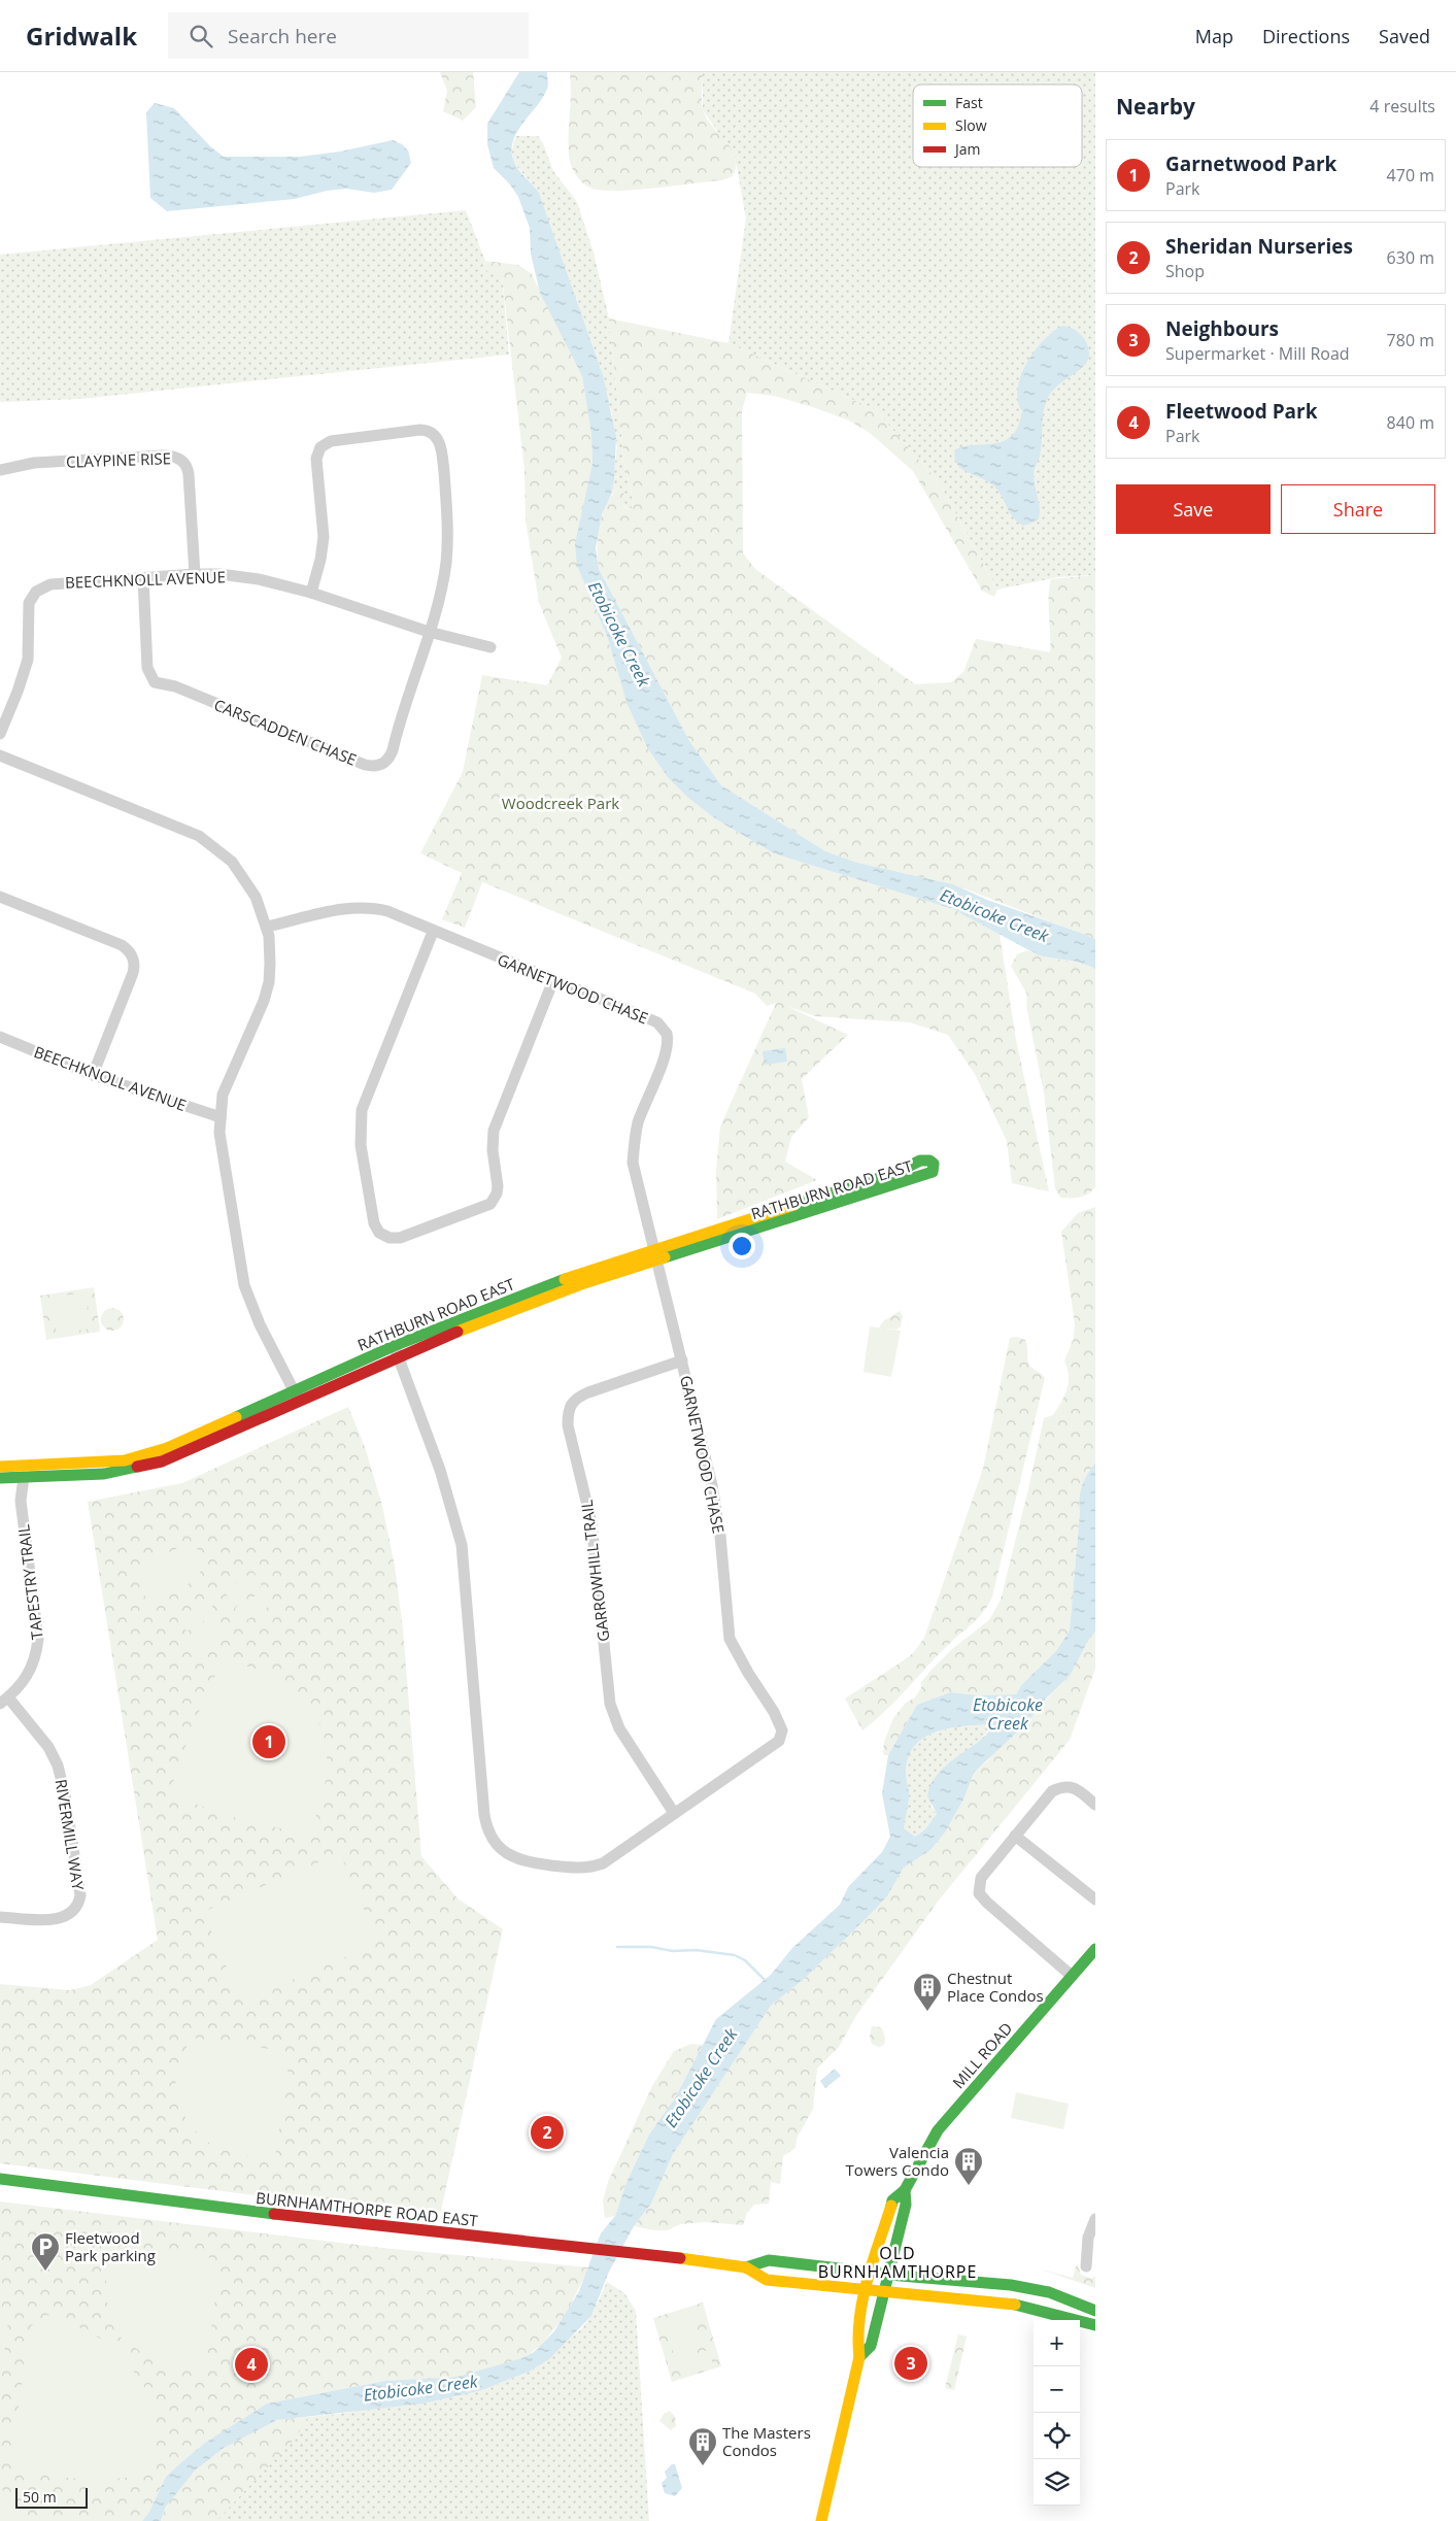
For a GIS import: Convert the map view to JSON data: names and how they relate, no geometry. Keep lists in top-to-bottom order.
{
  "streets": {
    "street": [
      "CLAYPINE RISE",
      "BEECHKNOLL AVENUE",
      "CARSCADDEN CHASE",
      "GARNETWOOD CHASE",
      "RATHBURN ROAD EAST",
      "GARROWHILL TRAIL",
      "TAPESTRY TRAIL",
      "RIVERMILL WAY",
      "MILL ROAD",
      "BURNHAMTHORPE ROAD EAST"
    ]
  },
  "crossings": [
    ["CLAYPINE RISE", "BEECHKNOLL AVENUE"],
    ["BEECHKNOLL AVENUE", "CARSCADDEN CHASE"],
    ["GARNETWOOD CHASE", "RATHBURN ROAD EAST"],
    ["GARNETWOOD CHASE", "GARROWHILL TRAIL"],
    ["RATHBURN ROAD EAST", "TAPESTRY TRAIL"],
    ["TAPESTRY TRAIL", "RIVERMILL WAY"]
  ],
  "districts": ["OLD BURNHAMTHORPE"],
  "water": ["Etobicoke Creek"],
  "parks": ["Woodcreek Park"],
  "places": {
    "building": ["Chestnut Place Condos", "Valencia Towers Condo", "The Masters Condos"],
    "parking": ["Fleetwood Park parking"]
  },
  "legend": ["Fast", "Slow", "Jam"],
  "scale_bar": "50 m",
  "page": {
    "header": "Gridwalk",
    "search": "Search here",
    "nav": ["Map", "Directions", "Saved"],
    "heading": ["Nearby", "4 results"],
    "list": [
      {
        "mark": "1",
        "name": "Garnetwood Park",
        "note": "Park",
        "value": "470 m"
      },
      {
        "mark": "2",
        "name": "Sheridan Nurseries",
        "note": "Shop",
        "value": "630 m"
      },
      {
        "mark": "3",
        "name": "Neighbours",
        "note": "Supermarket · Mill Road",
        "value": "780 m"
      },
      {
        "mark": "4",
        "name": "Fleetwood Park",
        "note": "Park",
        "value": "840 m"
      }
    ],
    "buttons": ["Save", "Share"],
    "pins": [
      "1",
      "2",
      "3",
      "4"
    ],
    "map_buttons": ["+", "−"],
    "scale": "50 m"
  }
}
